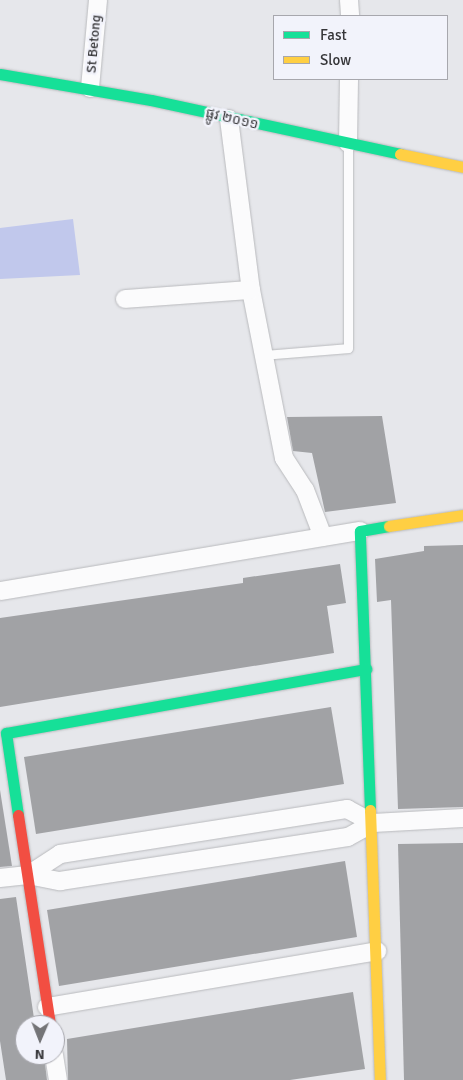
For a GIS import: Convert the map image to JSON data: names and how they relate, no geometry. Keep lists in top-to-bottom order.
{
  "streets": {
    "street": ["St Betong", "ផ្លូវ ២០១១"]
  },
  "crossings": [
    ["St Betong", "ផ្លូវ ២០១១"]
  ],
  "legend": ["Fast", "Slow"],
  "north": "bottom"
}
